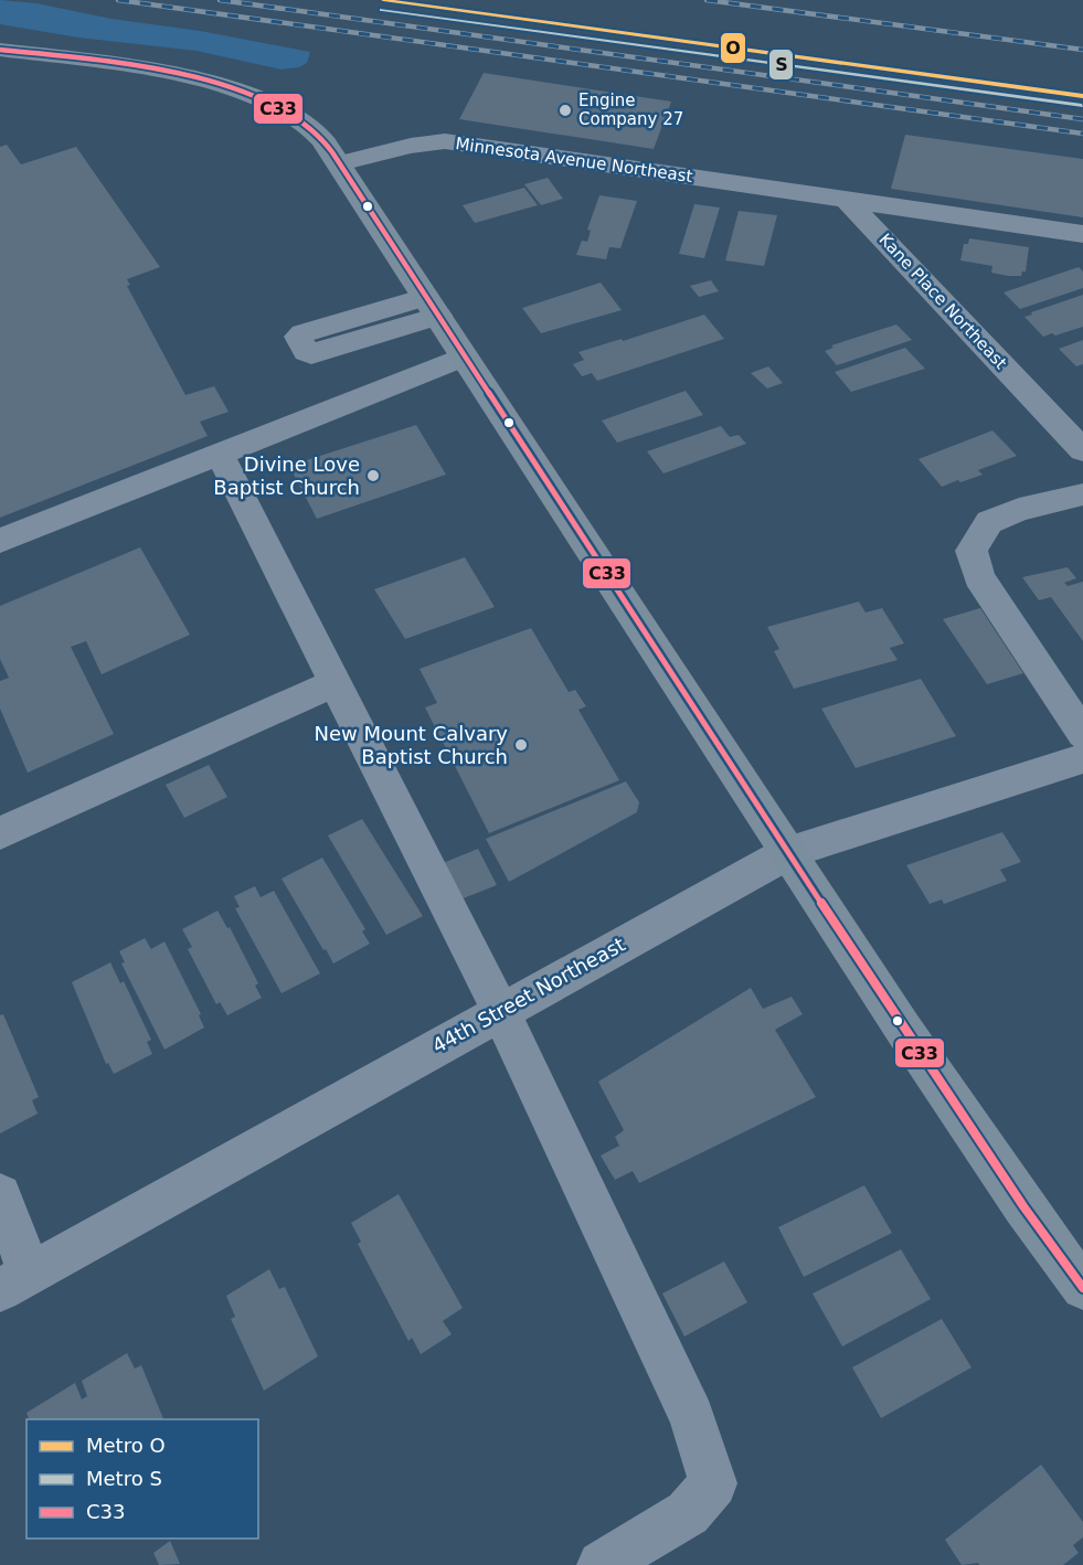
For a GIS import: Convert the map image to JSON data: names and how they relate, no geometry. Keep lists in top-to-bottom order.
{
  "streets": {
    "street": ["Minnesota Avenue Northeast", "Kane Place Northeast", "44th Street Northeast"]
  },
  "crossings": [
    ["Minnesota Avenue Northeast", "Kane Place Northeast"]
  ],
  "places": ["Engine Company 27", "Divine Love Baptist Church", "New Mount Calvary Baptist Church"],
  "lines": ["metro line O", "metro line S", "transit line C33"],
  "legend": ["Metro O", "Metro S", "C33"]
}
